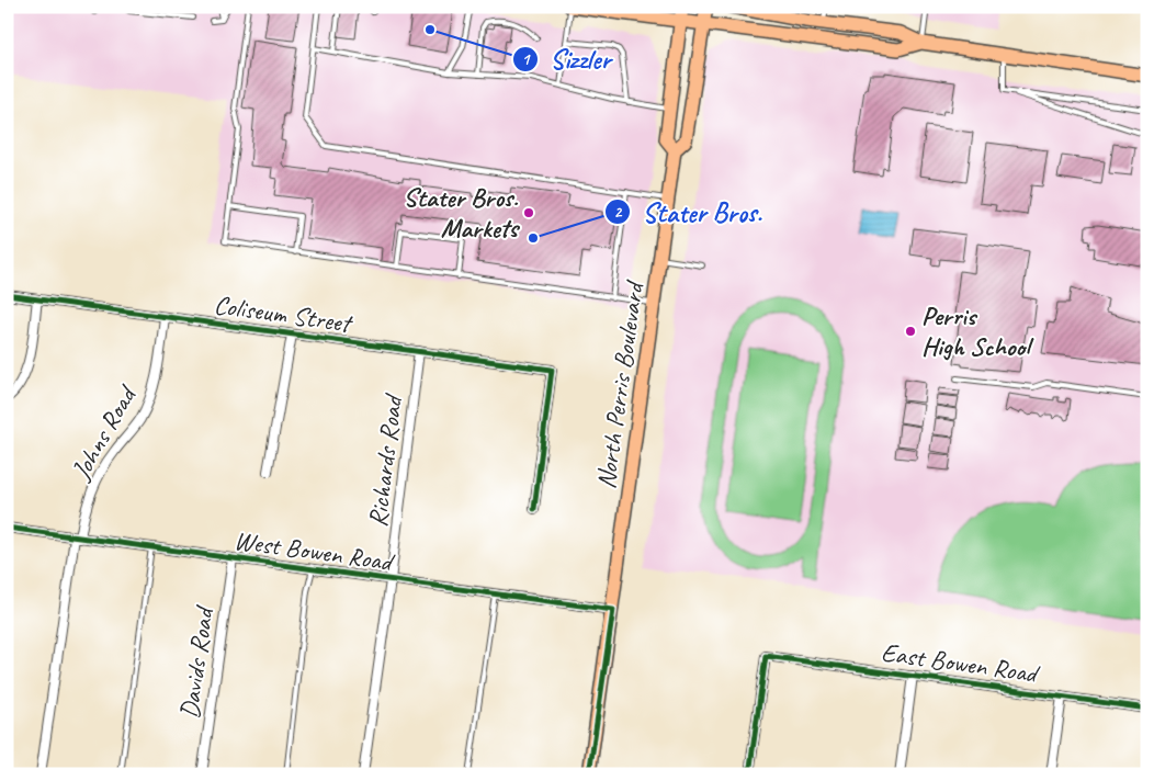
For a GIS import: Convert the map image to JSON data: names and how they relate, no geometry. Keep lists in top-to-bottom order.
{
  "streets": {
    "main road": ["North Perris Boulevard"],
    "street": [
      "Coliseum Street",
      "Johns Road",
      "Richards Road",
      "West Bowen Road",
      "East Bowen Road",
      "Davids Road"
    ]
  },
  "crossings": [
    ["Coliseum Street", "Johns Road"],
    ["Coliseum Street", "Richards Road"],
    ["North Perris Boulevard", "West Bowen Road"],
    ["Johns Road", "West Bowen Road"],
    ["Richards Road", "West Bowen Road"],
    ["West Bowen Road", "Davids Road"]
  ],
  "places": [
    "Sizzler",
    "Stater Bros. Markets",
    "Stater Bros.",
    "Perris High School"
  ]
}
